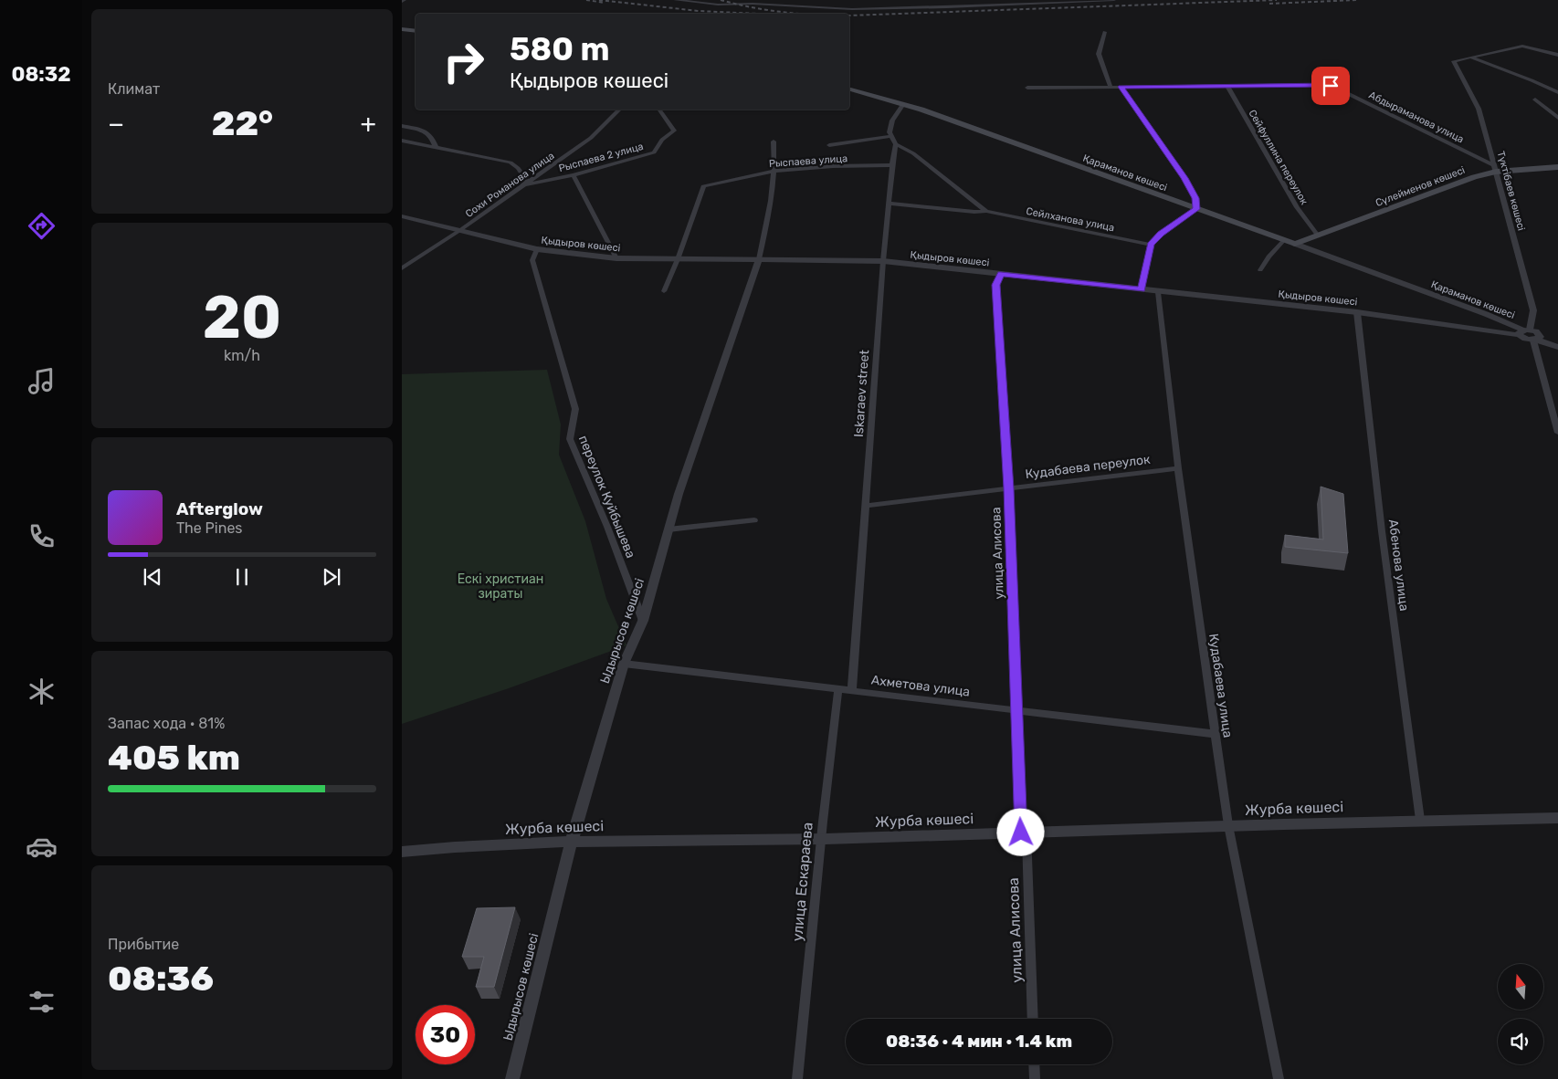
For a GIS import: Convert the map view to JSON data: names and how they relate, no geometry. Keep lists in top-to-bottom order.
{
  "streets": {
    "main road": ["Қараманов көшесі", "Сүлейменов көшесі"],
    "street": [
      "Абдыраманова улица",
      "Рыспаева 2 улица",
      "Сейфуллина переулок",
      "Рыспаева улица",
      "Сохи Романова улица",
      "Түктібаев көшесі",
      "Сейлханова улица",
      "Қыдыров көшесі",
      "Iskaraev street",
      "Кудабаева переулок",
      "переулок Куйбышева",
      "улица Алисова",
      "Абенова улица",
      "Ыдырысов көшесі",
      "Ахметова улица",
      "Кудабаева улица",
      "Журба көшесі",
      "улица Ескараева"
    ]
  },
  "crossings": [
    ["Абдыраманова улица", "Сейфуллина переулок"],
    ["Абдыраманова улица", "Сүлейменов көшесі"],
    ["Абдыраманова улица", "Түктібаев көшесі"],
    ["Рыспаева 2 улица", "Сохи Романова улица"],
    ["Сейфуллина переулок", "Сүлейменов көшесі"],
    ["Рыспаева улица", "Қыдыров көшесі"],
    ["Рыспаева улица", "Iskaraev street"],
    ["Рыспаева улица", "Ыдырысов көшесі"],
    ["Қараманов көшесі", "Сүлейменов көшесі"],
    ["Қараманов көшесі", "Түктібаев көшесі"],
    ["Қараманов көшесі", "Қыдыров көшесі"],
    ["Сохи Романова улица", "Қыдыров көшесі"],
    ["Сүлейменов көшесі", "Түктібаев көшесі"],
    ["Түктібаев көшесі", "Қыдыров көшесі"],
    ["Сейлханова улица", "Iskaraev street"],
    ["Қыдыров көшесі", "Iskaraev street"],
    ["Қыдыров көшесі", "переулок Куйбышева"],
    ["Қыдыров көшесі", "улица Алисова"],
    ["Қыдыров көшесі", "Абенова улица"],
    ["Қыдыров көшесі", "Ыдырысов көшесі"],
    ["Қыдыров көшесі", "Кудабаева улица"],
    ["Iskaraev street", "Кудабаева переулок"],
    ["Iskaraev street", "Ахметова улица"],
    ["Кудабаева переулок", "улица Алисова"],
    ["Кудабаева переулок", "Кудабаева улица"],
    ["переулок Куйбышева", "Ыдырысов көшесі"],
    ["улица Алисова", "Ахметова улица"],
    ["улица Алисова", "Журба көшесі"],
    ["Абенова улица", "Журба көшесі"],
    ["Ыдырысов көшесі", "Ахметова улица"],
    ["Ыдырысов көшесі", "Журба көшесі"],
    ["Ахметова улица", "Кудабаева улица"],
    ["Ахметова улица", "улица Ескараева"],
    ["Кудабаева улица", "Журба көшесі"],
    ["Журба көшесі", "улица Ескараева"]
  ],
  "parks": ["Ескі христиан зираты"],
  "north": "top",
  "page": {
    "tabs": "08:32",
    "tile": [
      "Климат",
      ["20", "km/h"],
      ["Запас хода · 81%", "405 km"],
      ["Прибытие", "08:36"]
    ],
    "turn": ["580 m", "Қыдыров көшесі"],
    "heat": ["−", "22°", "+"],
    "song": ["Afterglow", "The Pines"],
    "limit": "30",
    "trip": "08:36 · 4 мин · 1.4 km"
  }
}
